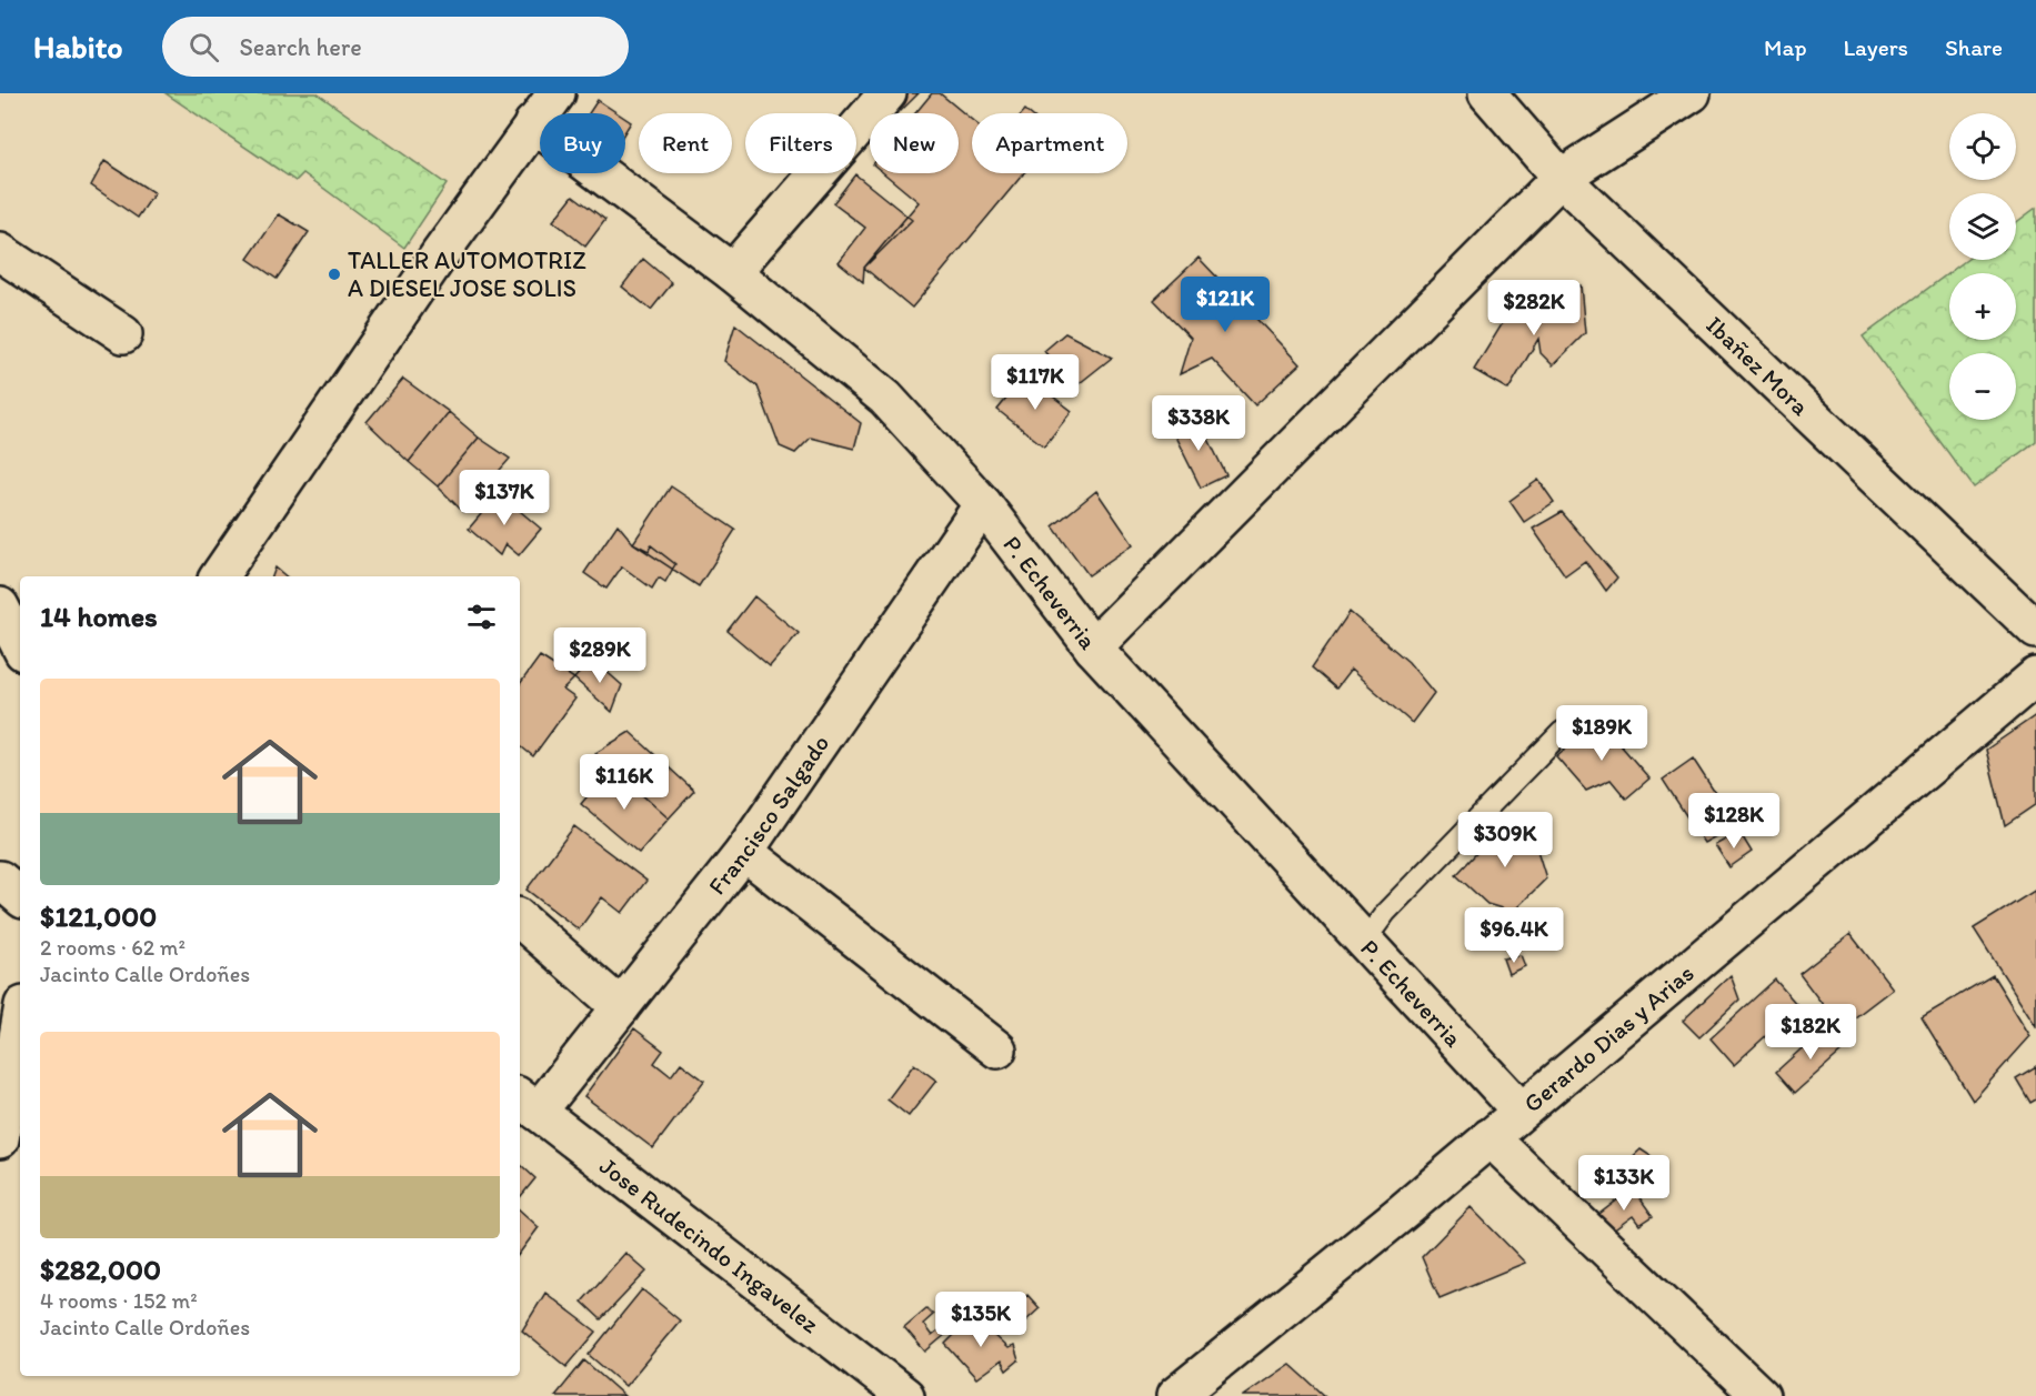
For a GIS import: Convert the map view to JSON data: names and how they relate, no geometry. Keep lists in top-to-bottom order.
{
  "streets": {
    "street": [
      "Ibañez Mora",
      "P. Echeverria",
      "Francisco Salgado",
      "Gerardo Dias y Arias",
      "Jose Rudecindo Ingavelez"
    ]
  },
  "crossings": [
    ["P. Echeverria", "Francisco Salgado"],
    ["P. Echeverria", "Gerardo Dias y Arias"],
    ["Francisco Salgado", "Jose Rudecindo Ingavelez"]
  ],
  "places": ["TALLER AUTOMOTRIZ A DIESEL JOSE SOLIS"],
  "page": {
    "header": "Habito",
    "search": "Search here",
    "nav": ["Map", "Layers", "Share"],
    "map_buttons": ["+", "−"],
    "chip": [
      "Buy",
      "Rent",
      "Filters",
      "New",
      "Apartment"
    ],
    "price": [
      "$121K",
      "$282K",
      "$117K",
      "$338K",
      "$137K",
      "$289K",
      "$189K",
      "$116K",
      "$128K",
      "$309K",
      "$96.4K",
      "$182K",
      "$133K",
      "$135K"
    ],
    "heading": "14 homes",
    "list": [
      {
        "name": "$121,000",
        "note": "2 rooms · 62 m² · Jacinto Calle Ordoñes"
      },
      {
        "name": "$282,000",
        "note": "4 rooms · 152 m² · Jacinto Calle Ordoñes"
      }
    ]
  }
}
